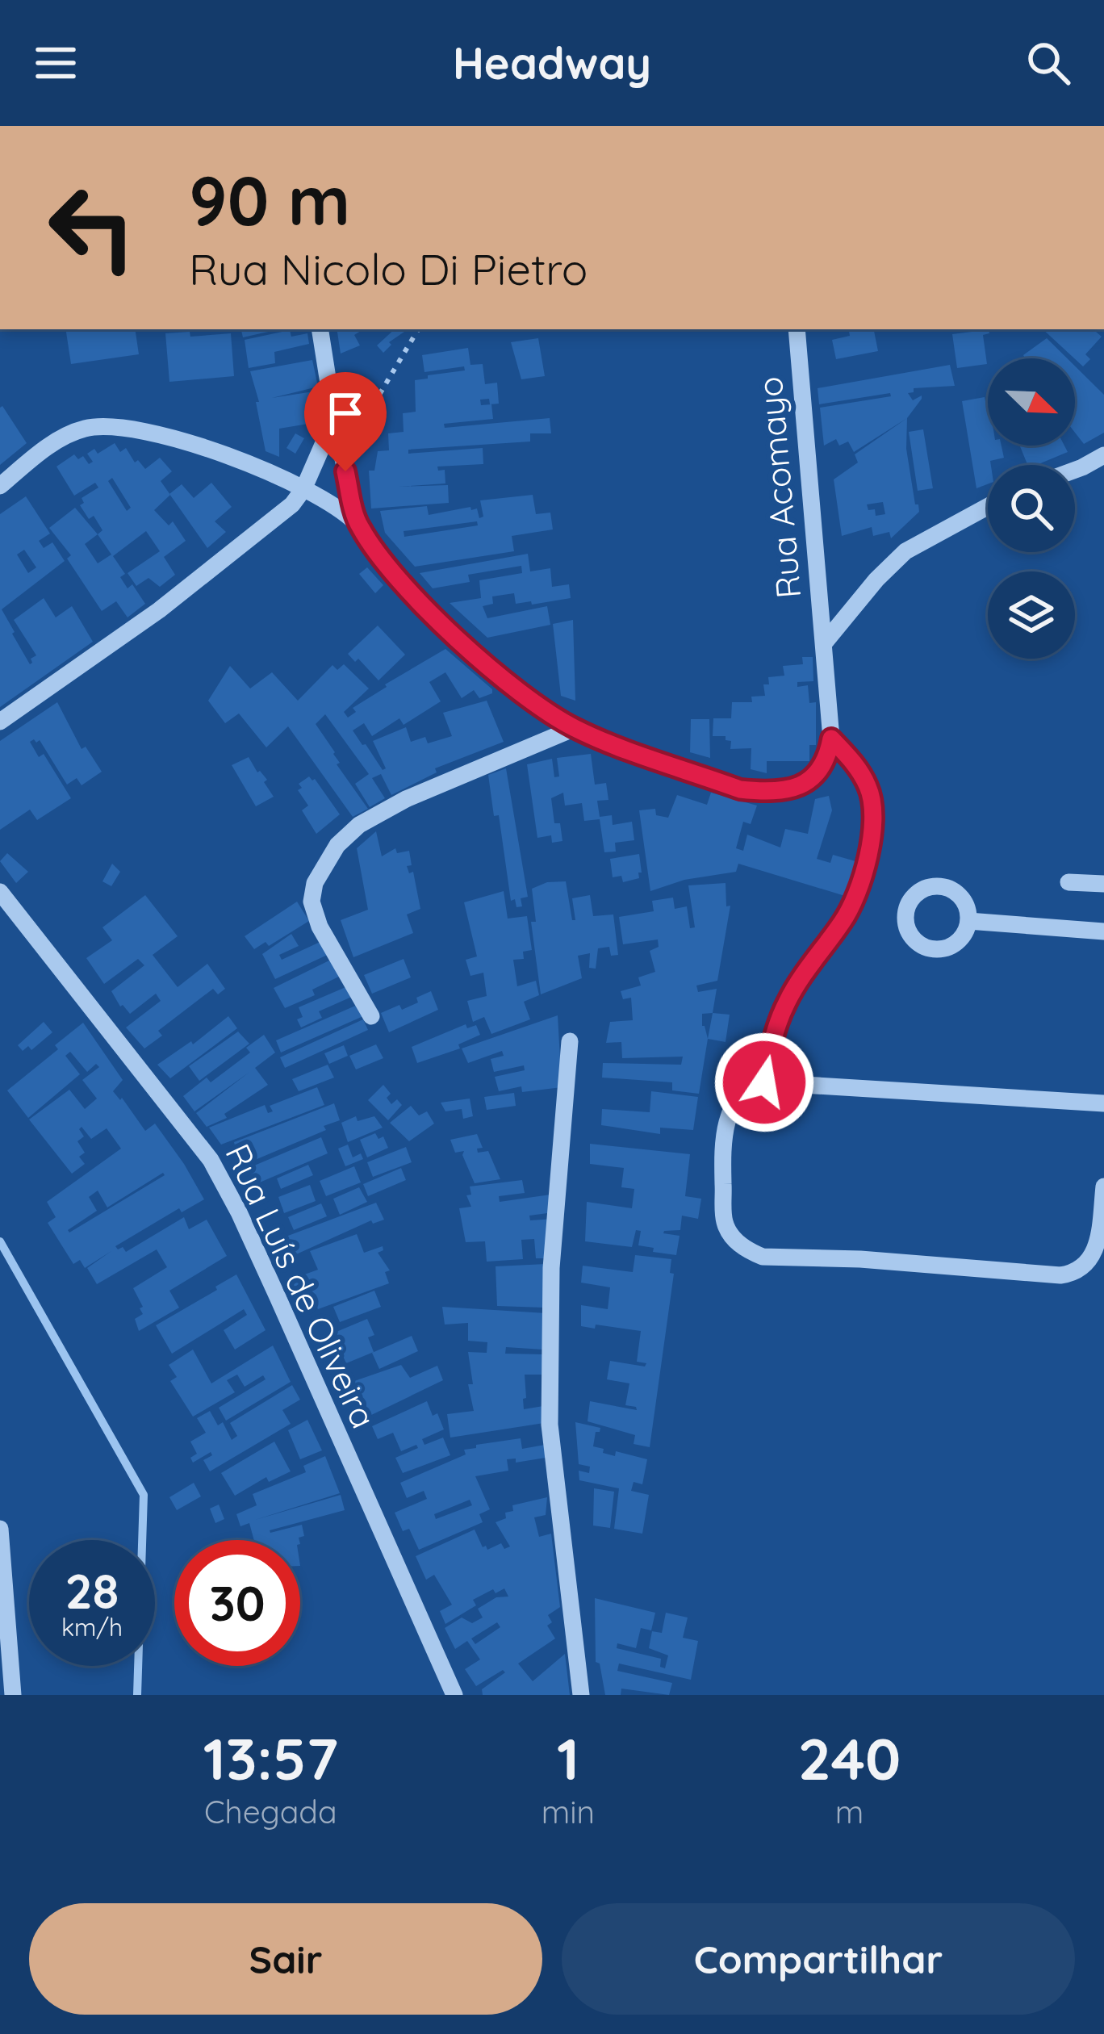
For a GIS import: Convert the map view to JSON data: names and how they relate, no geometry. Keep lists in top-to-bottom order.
{
  "streets": {
    "street": ["Rua Acomayo", "Rua Luís de Oliveira"]
  },
  "north": "bottom right",
  "page": {
    "header": "Headway",
    "turn": ["90 m", "Rua Nicolo Di Pietro"],
    "speed": "28 km/h",
    "limit": "30",
    "eta": [
      "13:57",
      "Chegada",
      "1",
      "min",
      "240",
      "m"
    ],
    "buttons": ["Sair", "Compartilhar"]
  }
}
